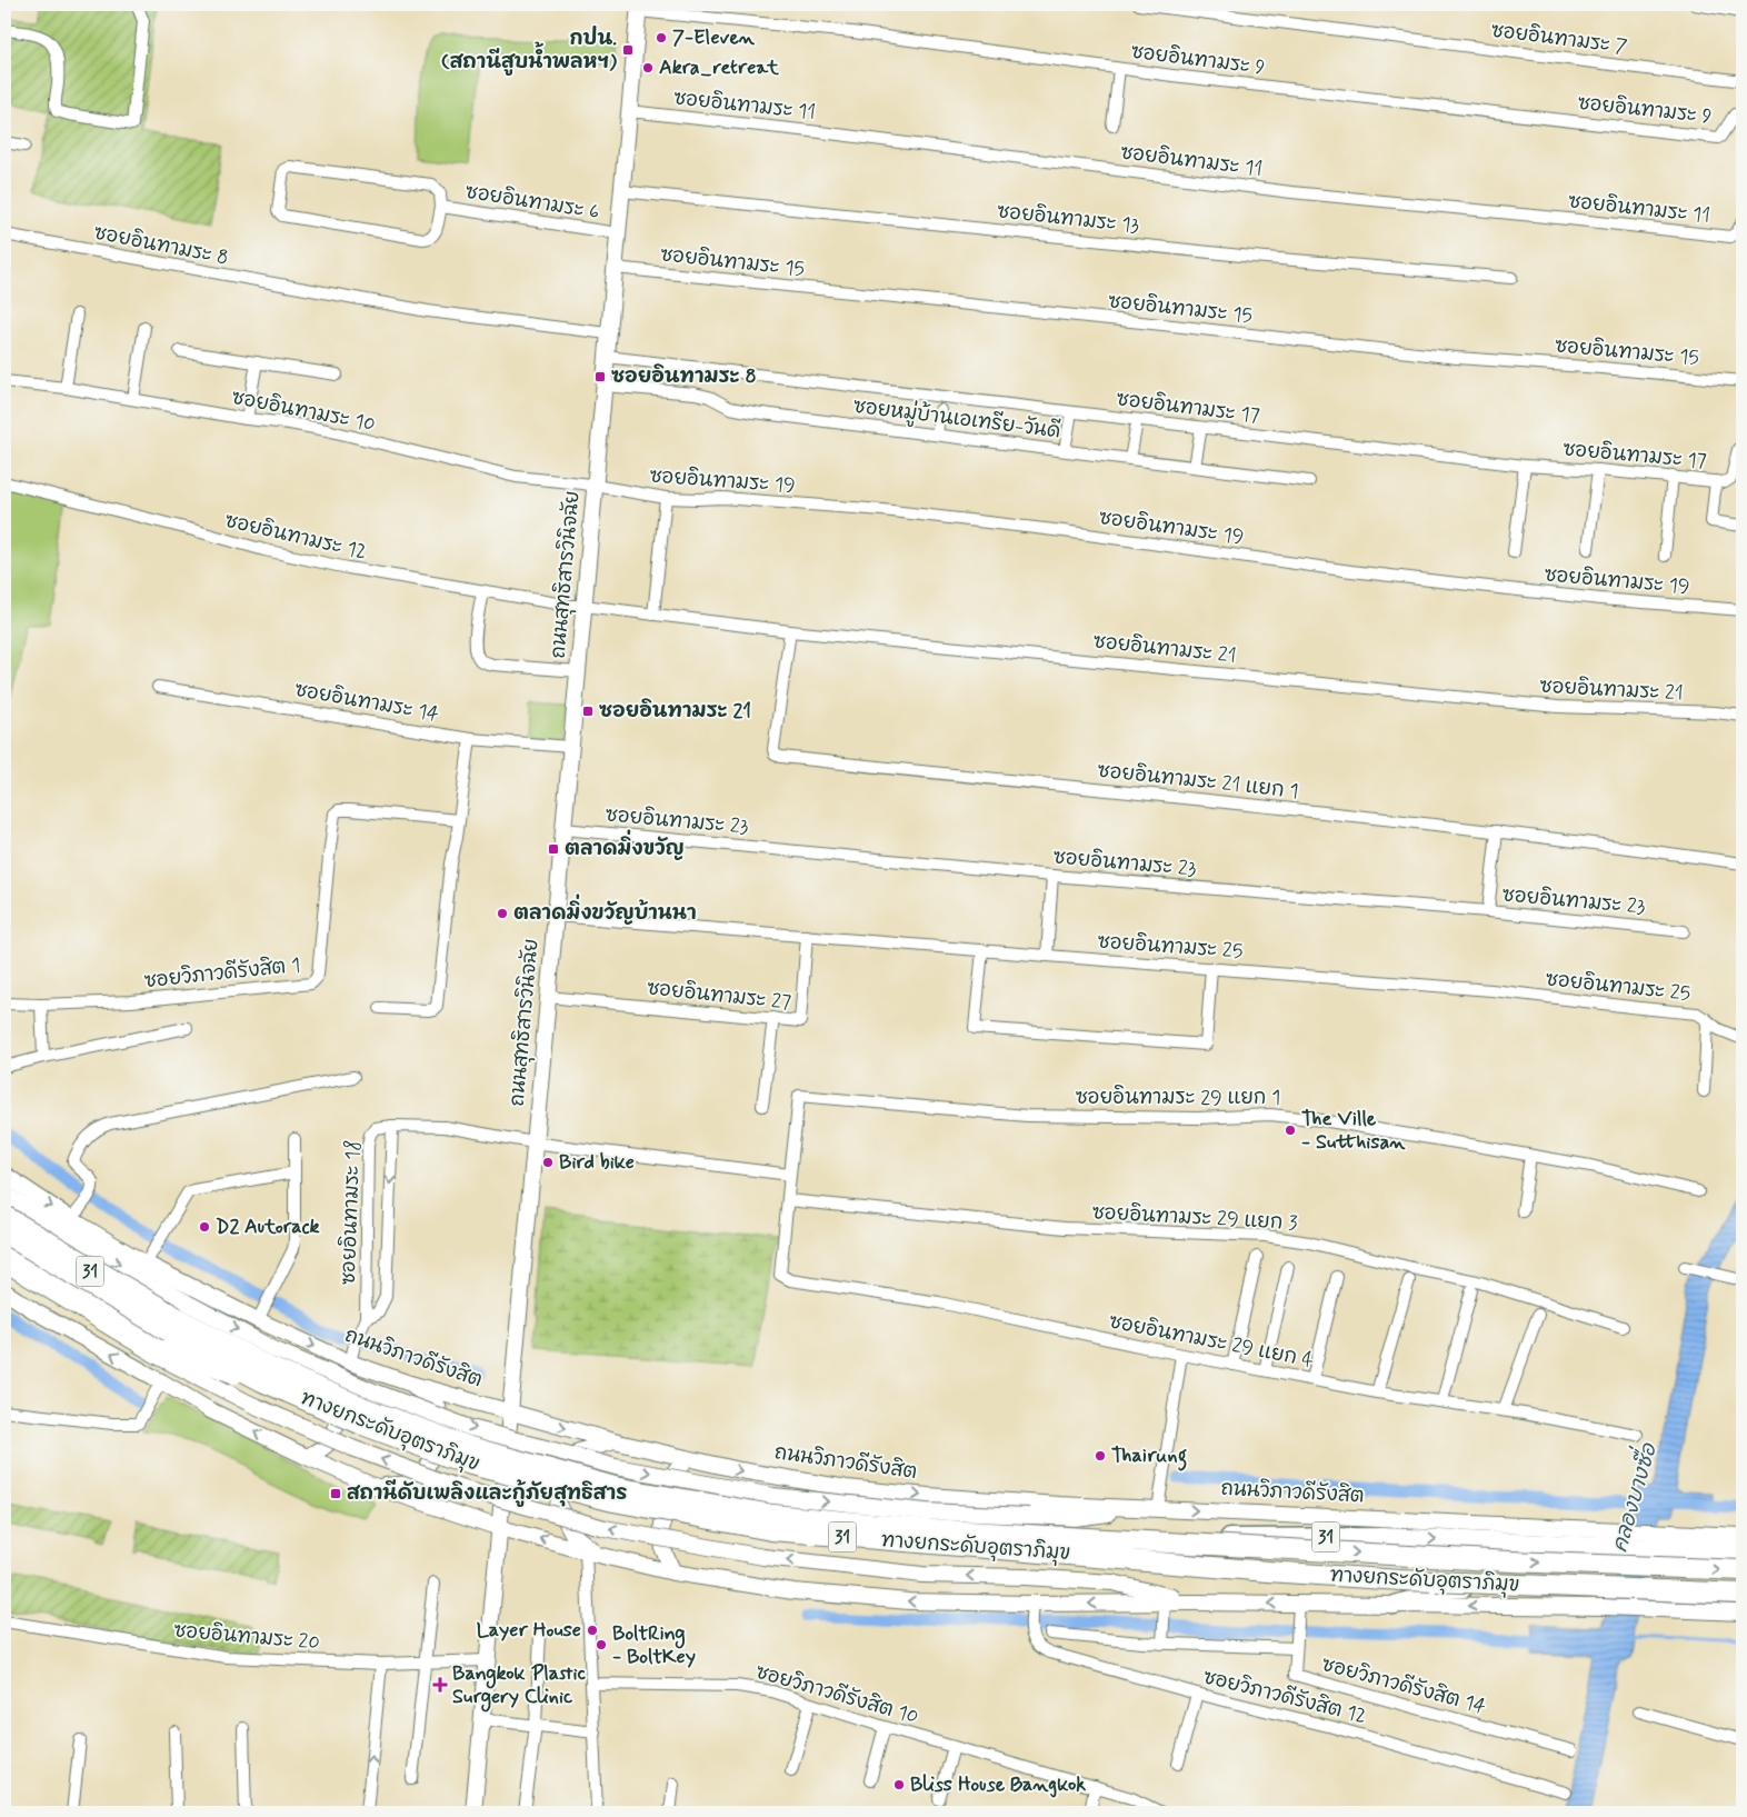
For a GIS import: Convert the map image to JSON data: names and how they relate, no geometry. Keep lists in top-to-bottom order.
{
  "streets": {
    "highway": ["31", "ถนนวิภาวดีรังสิต", "ทางยกระดับอุตราภิมุข"],
    "main road": ["ถนนสุทธิสารวินิจฉัย"],
    "street": [
      "ซอยอินทามระ 7",
      "ซอยอินทามระ 9",
      "ซอยอินทามระ 11",
      "ซอยอินทามระ 6",
      "ซอยอินทามระ 13",
      "ซอยอินทามระ 8",
      "ซอยอินทามระ 15",
      "ซอยอินทามระ 17",
      "ซอยอินทามระ 10",
      "ซอยหมู่บ้านเอเทรีย-วันดี",
      "ซอยอินทามระ 19",
      "ซอยอินทามระ 12",
      "ซอยอินทามระ 21",
      "ซอยอินทามระ 14",
      "ซอยอินทามระ 21 แยก 1",
      "ซอยอินทามระ 23",
      "ซอยอินทามระ 25",
      "ซอยวิภาวดีรังสิต 1",
      "ซอยอินทามระ 27",
      "ซอยอินทามระ 29 แยก 1",
      "ซอยอินทามระ 18",
      "ซอยอินทามระ 29 แยก 3",
      "ซอยอินทามระ 29 แยก 4",
      "ซอยอินทามระ 20",
      "ซอยวิภาวดีรังสิต 14",
      "ซอยวิภาวดีรังสิต 10",
      "ซอยวิภาวดีรังสิต 12"
    ]
  },
  "crossings": [
    ["ซอยอินทามระ 9", "ถนนสุทธิสารวินิจฉัย"],
    ["ซอยอินทามระ 11", "ถนนสุทธิสารวินิจฉัย"],
    ["ซอยอินทามระ 6", "ถนนสุทธิสารวินิจฉัย"],
    ["ซอยอินทามระ 13", "ถนนสุทธิสารวินิจฉัย"],
    ["ซอยอินทามระ 8", "ถนนสุทธิสารวินิจฉัย"],
    ["ซอยอินทามระ 15", "ถนนสุทธิสารวินิจฉัย"],
    ["ซอยอินทามระ 17", "ถนนสุทธิสารวินิจฉัย"],
    ["ซอยอินทามระ 10", "ซอยอินทามระ 19"],
    ["ซอยอินทามระ 10", "ถนนสุทธิสารวินิจฉัย"],
    ["ซอยหมู่บ้านเอเทรีย-วันดี", "ถนนสุทธิสารวินิจฉัย"],
    ["ซอยอินทามระ 19", "ถนนสุทธิสารวินิจฉัย"],
    ["ซอยอินทามระ 12", "ถนนสุทธิสารวินิจฉัย"],
    ["ซอยอินทามระ 12", "ซอยอินทามระ 21"],
    ["ถนนสุทธิสารวินิจฉัย", "ซอยอินทามระ 21"],
    ["ถนนสุทธิสารวินิจฉัย", "ซอยอินทามระ 14"],
    ["ถนนสุทธิสารวินิจฉัย", "ซอยอินทามระ 23"],
    ["ถนนสุทธิสารวินิจฉัย", "ซอยอินทามระ 25"],
    ["ถนนสุทธิสารวินิจฉัย", "ซอยอินทามระ 27"],
    ["ถนนสุทธิสารวินิจฉัย", "ซอยอินทามระ 18"],
    ["ถนนสุทธิสารวินิจฉัย", "31"],
    ["ถนนสุทธิสารวินิจฉัย", "ถนนวิภาวดีรังสิต"],
    ["ถนนสุทธิสารวินิจฉัย", "ซอยอินทามระ 20"],
    ["ซอยอินทามระ 21", "ซอยอินทามระ 21 แยก 1"],
    ["ซอยอินทามระ 25", "ซอยอินทามระ 27"],
    ["ซอยอินทามระ 29 แยก 1", "ซอยอินทามระ 18"],
    ["ซอยอินทามระ 18", "ถนนวิภาวดีรังสิต"],
    ["ซอยอินทามระ 29 แยก 3", "ซอยอินทามระ 29 แยก 4"],
    ["31", "ถนนวิภาวดีรังสิต"],
    ["31", "ซอยวิภาวดีรังสิต 14"],
    ["31", "ซอยวิภาวดีรังสิต 12"],
    ["ถนนวิภาวดีรังสิต", "ทางยกระดับอุตราภิมุข"]
  ],
  "water": ["คลองบางซื่อ"],
  "places": {
    "other": [
      "7-Eleven",
      "Akra_retreat",
      "ตลาดมิ่งขวัญบ้านนา",
      "The Ville - Sutthisan",
      "Bird bike",
      "D2 Autorack",
      "Thairung",
      "Layer House",
      "BoltRing - BoltKey",
      "Bliss House Bangkok"
    ],
    "transit": [
      "กปน. (สถานีสูบน้ำพลหฯ)",
      "ซอยอินทามระ 8",
      "ซอยอินทามระ 21",
      "ตลาดมิ่งขวัญ",
      "สถานีดับเพลิงและกู้ภัยสุทธิสาร"
    ],
    "health": ["Bangkok Plastic Surgery Clinic"]
  }
}
